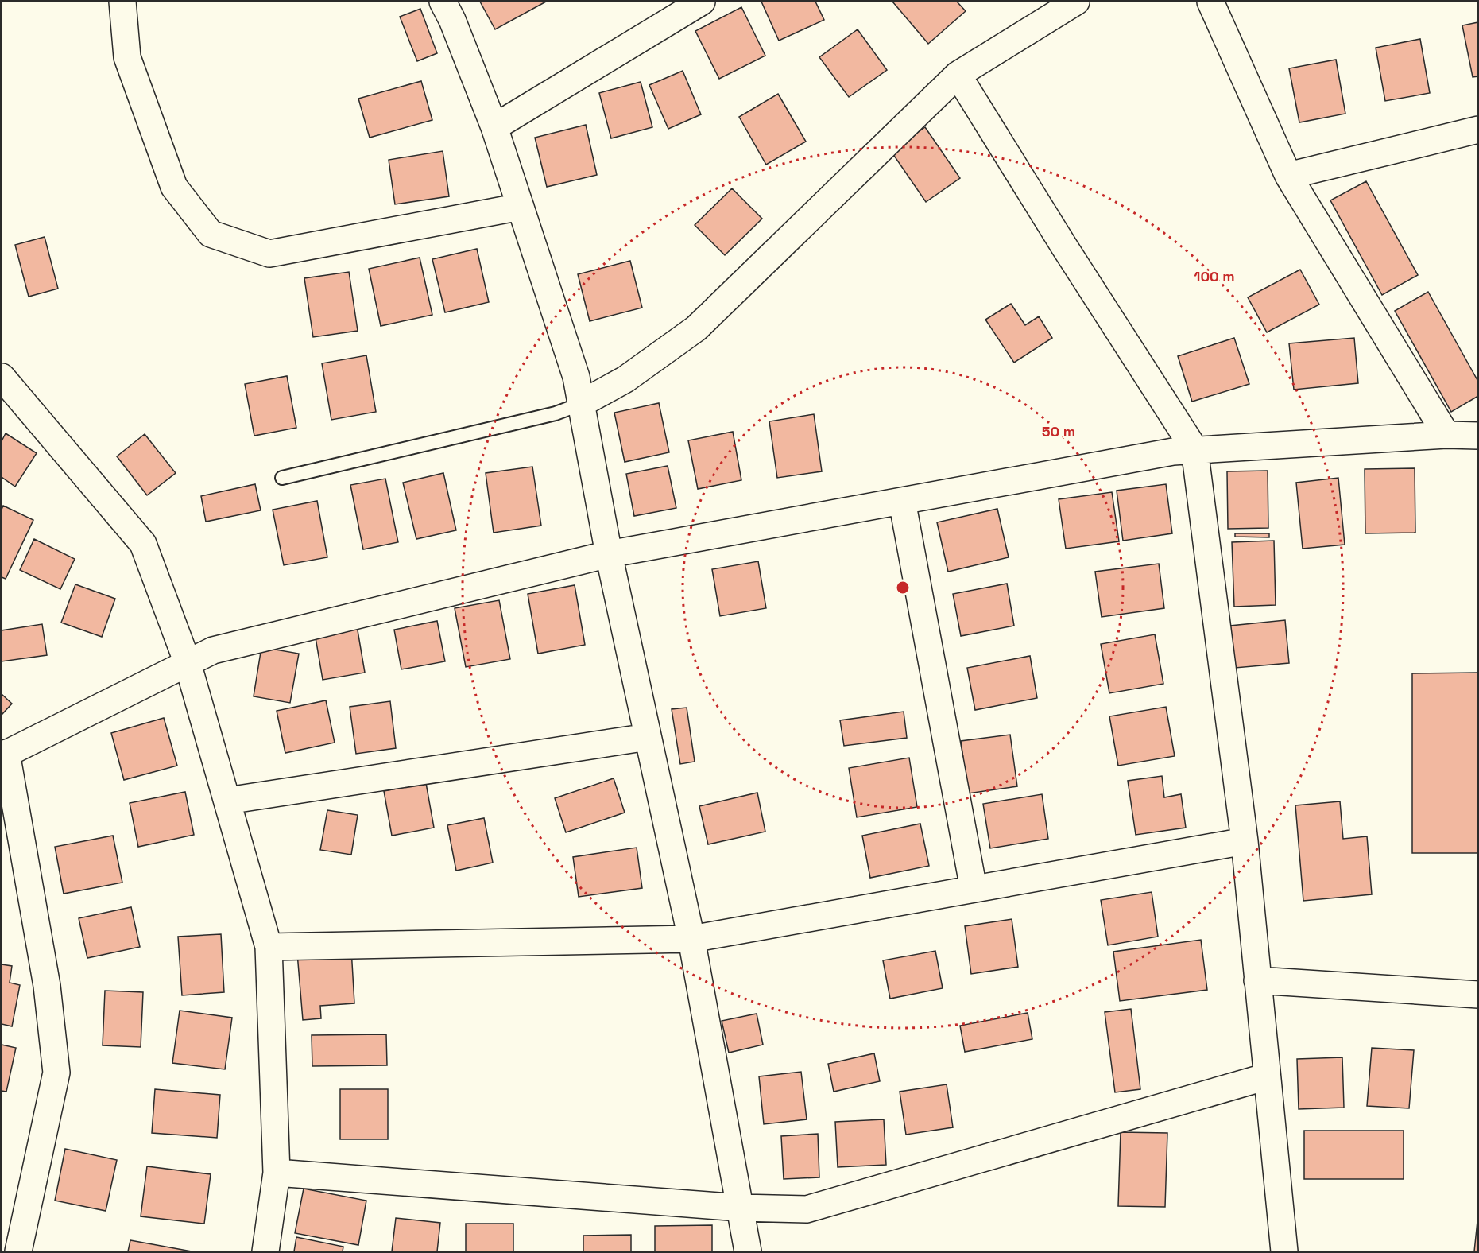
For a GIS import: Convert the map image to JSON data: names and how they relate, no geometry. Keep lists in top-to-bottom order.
{
  "rings": ["100 m", "50 m"]
}
